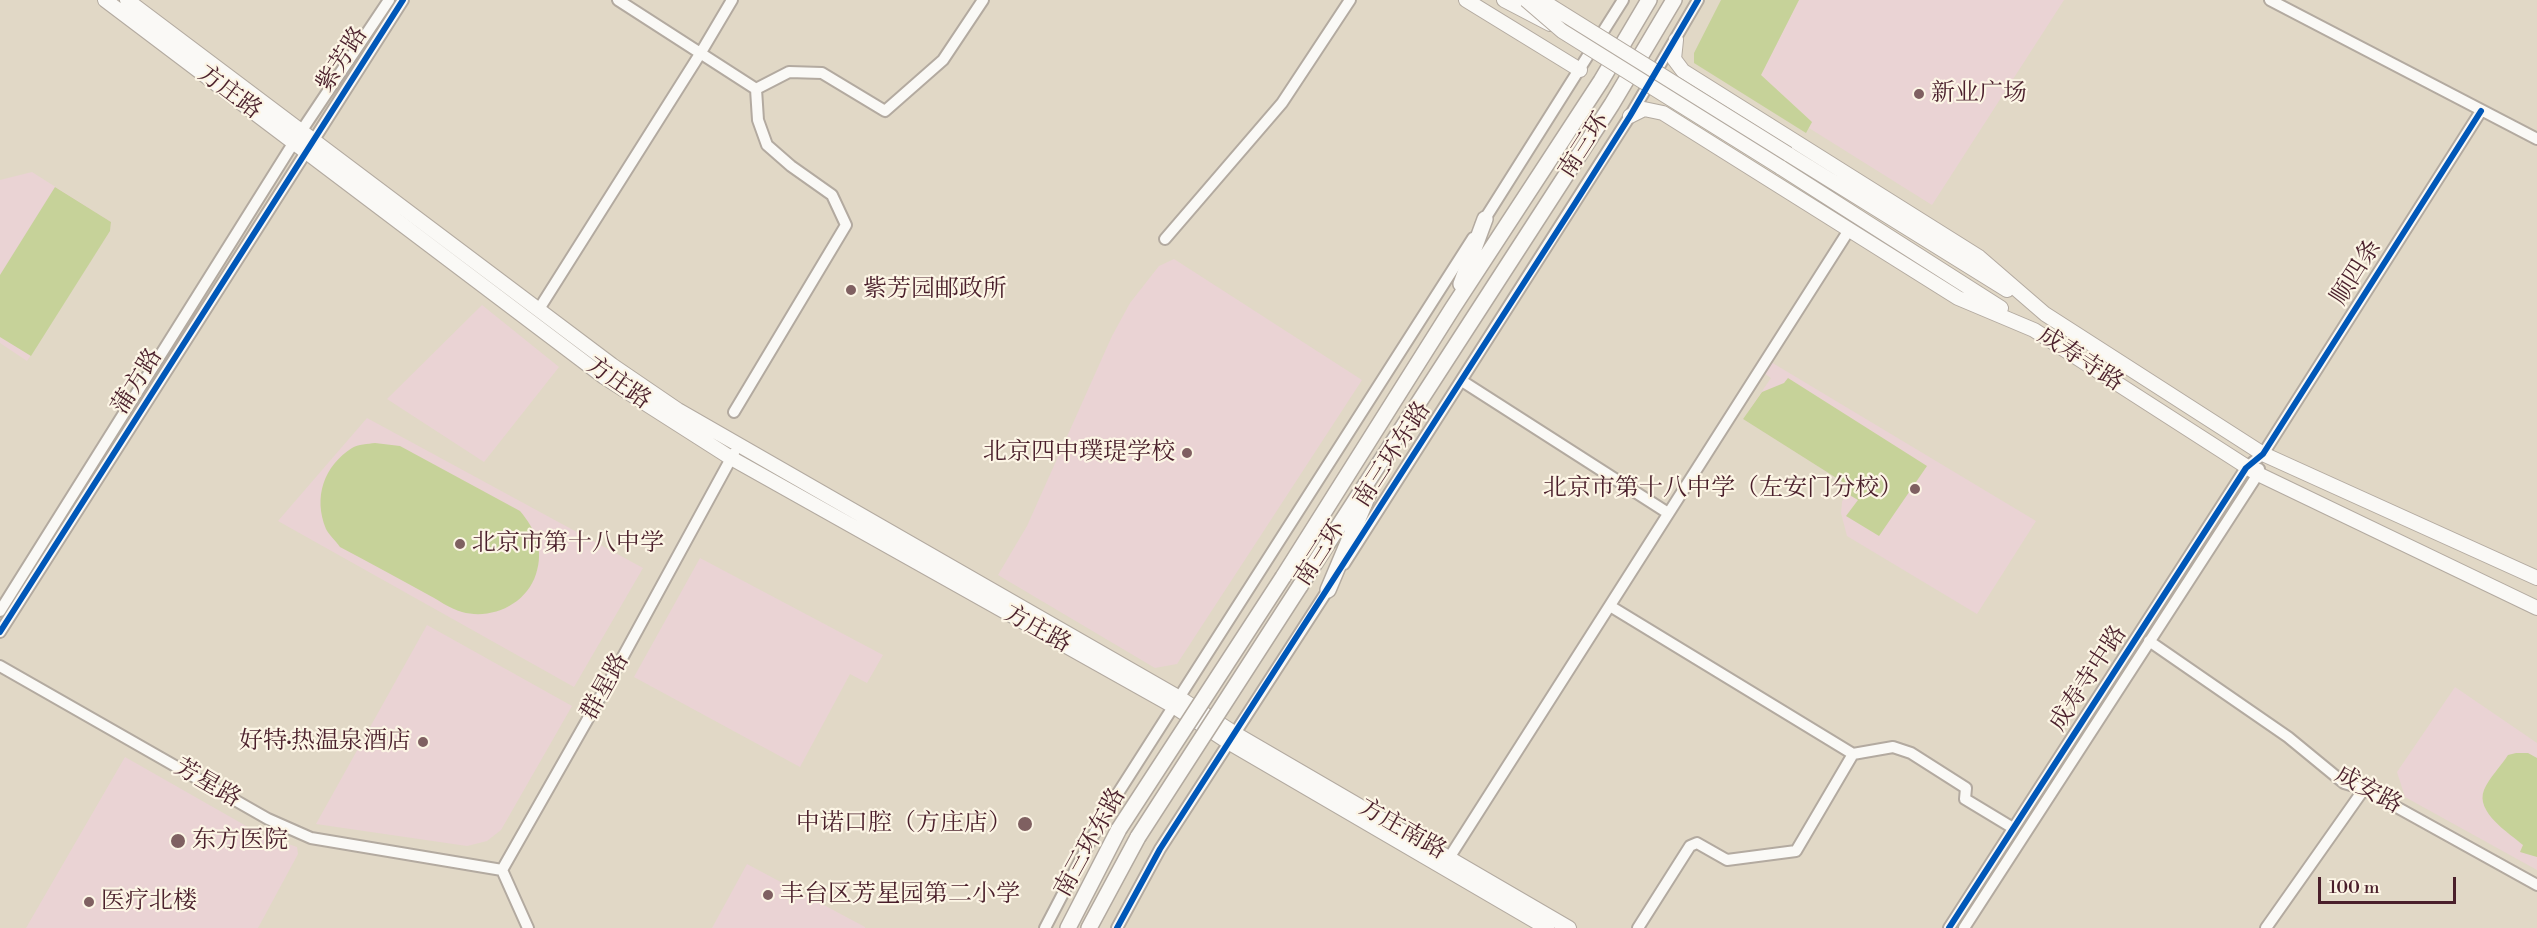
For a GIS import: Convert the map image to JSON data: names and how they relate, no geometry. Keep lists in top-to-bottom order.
{
  "streets": {
    "highway": ["南三环"],
    "main road": ["方庄路", "成寿寺路", "方庄南路"],
    "street": [
      "紫芳路",
      "顺四条",
      "蒲方路",
      "南三环东路",
      "成寿寺中路",
      "群星路",
      "芳星路",
      "成安路"
    ]
  },
  "crossings": [
    ["紫芳路", "方庄路"],
    ["紫芳路", "蒲方路"],
    ["方庄路", "蒲方路"],
    ["方庄路", "南三环东路"],
    ["方庄路", "群星路"],
    ["方庄路", "方庄南路"],
    ["顺四条", "成寿寺路"],
    ["顺四条", "成寿寺中路"],
    ["成寿寺路", "南三环东路"],
    ["成寿寺路", "成寿寺中路"],
    ["南三环东路", "方庄南路"],
    ["成寿寺中路", "成安路"],
    ["群星路", "芳星路"]
  ],
  "places": [
    "新业广场",
    "紫芳园邮政所",
    "北京四中璞瑅学校",
    "北京市第十八中学（左安门分校）",
    "北京市第十八中学",
    "好特·热温泉酒店",
    "中诺口腔（方庄店）",
    "东方医院",
    "丰台区芳星园第二小学",
    "医疗北楼"
  ],
  "scale_bar": "100 m"
}
